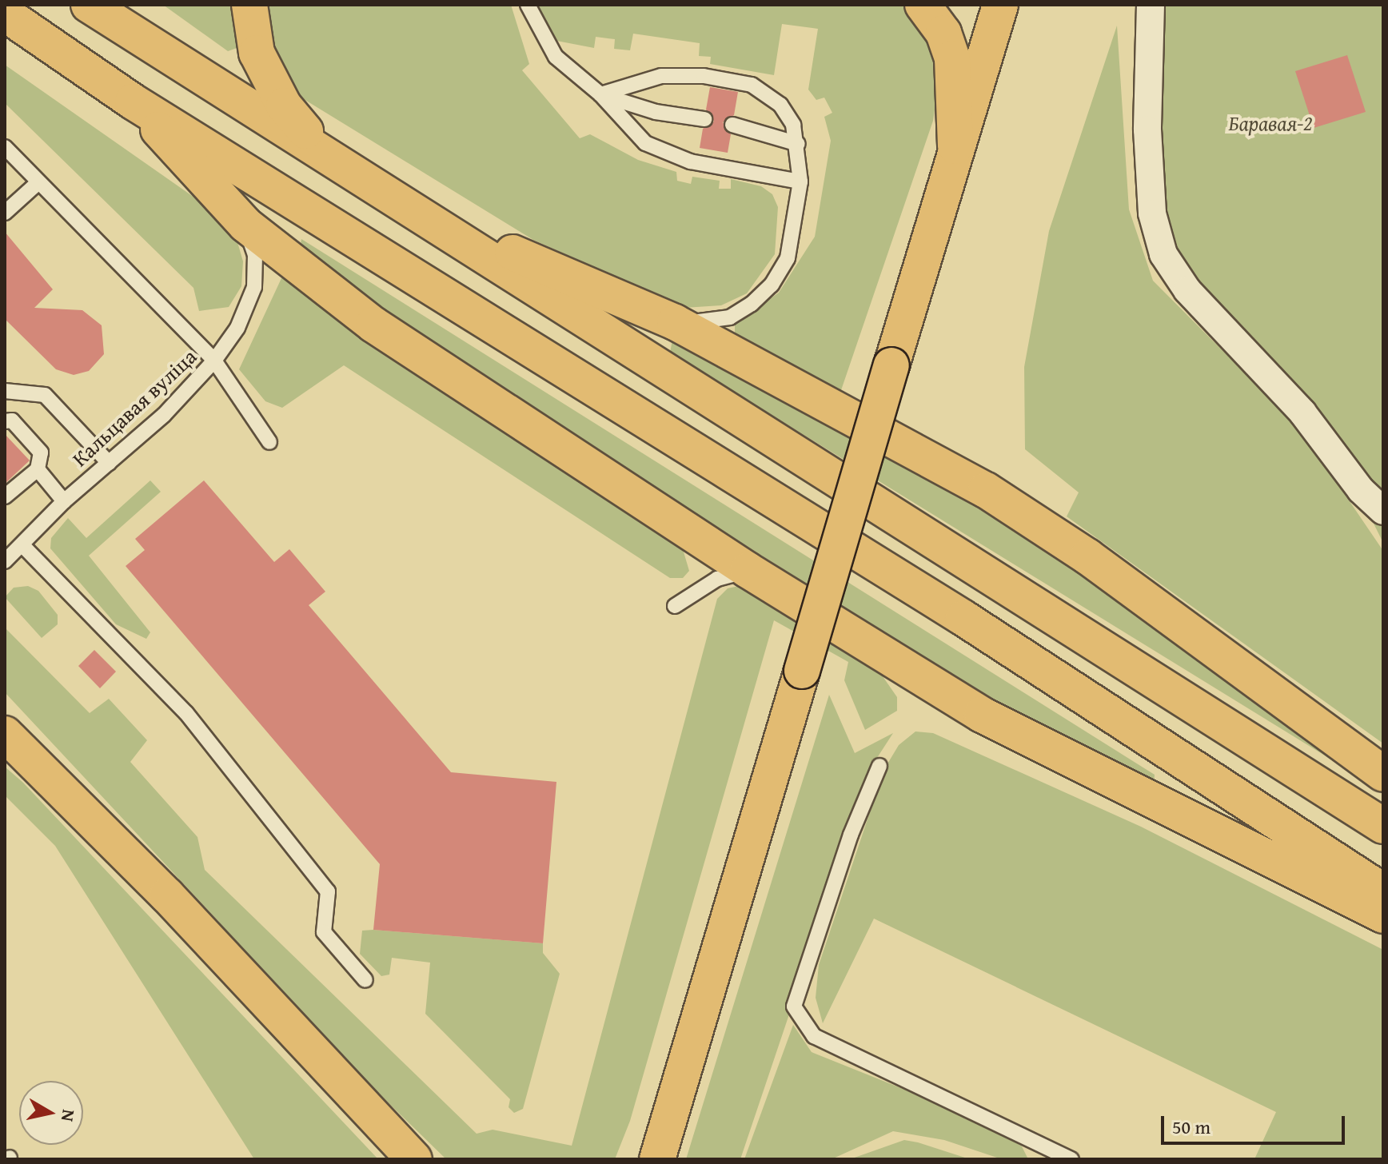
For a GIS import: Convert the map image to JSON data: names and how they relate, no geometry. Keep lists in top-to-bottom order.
{
  "streets": {
    "lane": ["Кальцавая вуліца"]
  },
  "parks": ["Баравая-2"],
  "scale_bar": "50 m",
  "north": "right"
}
